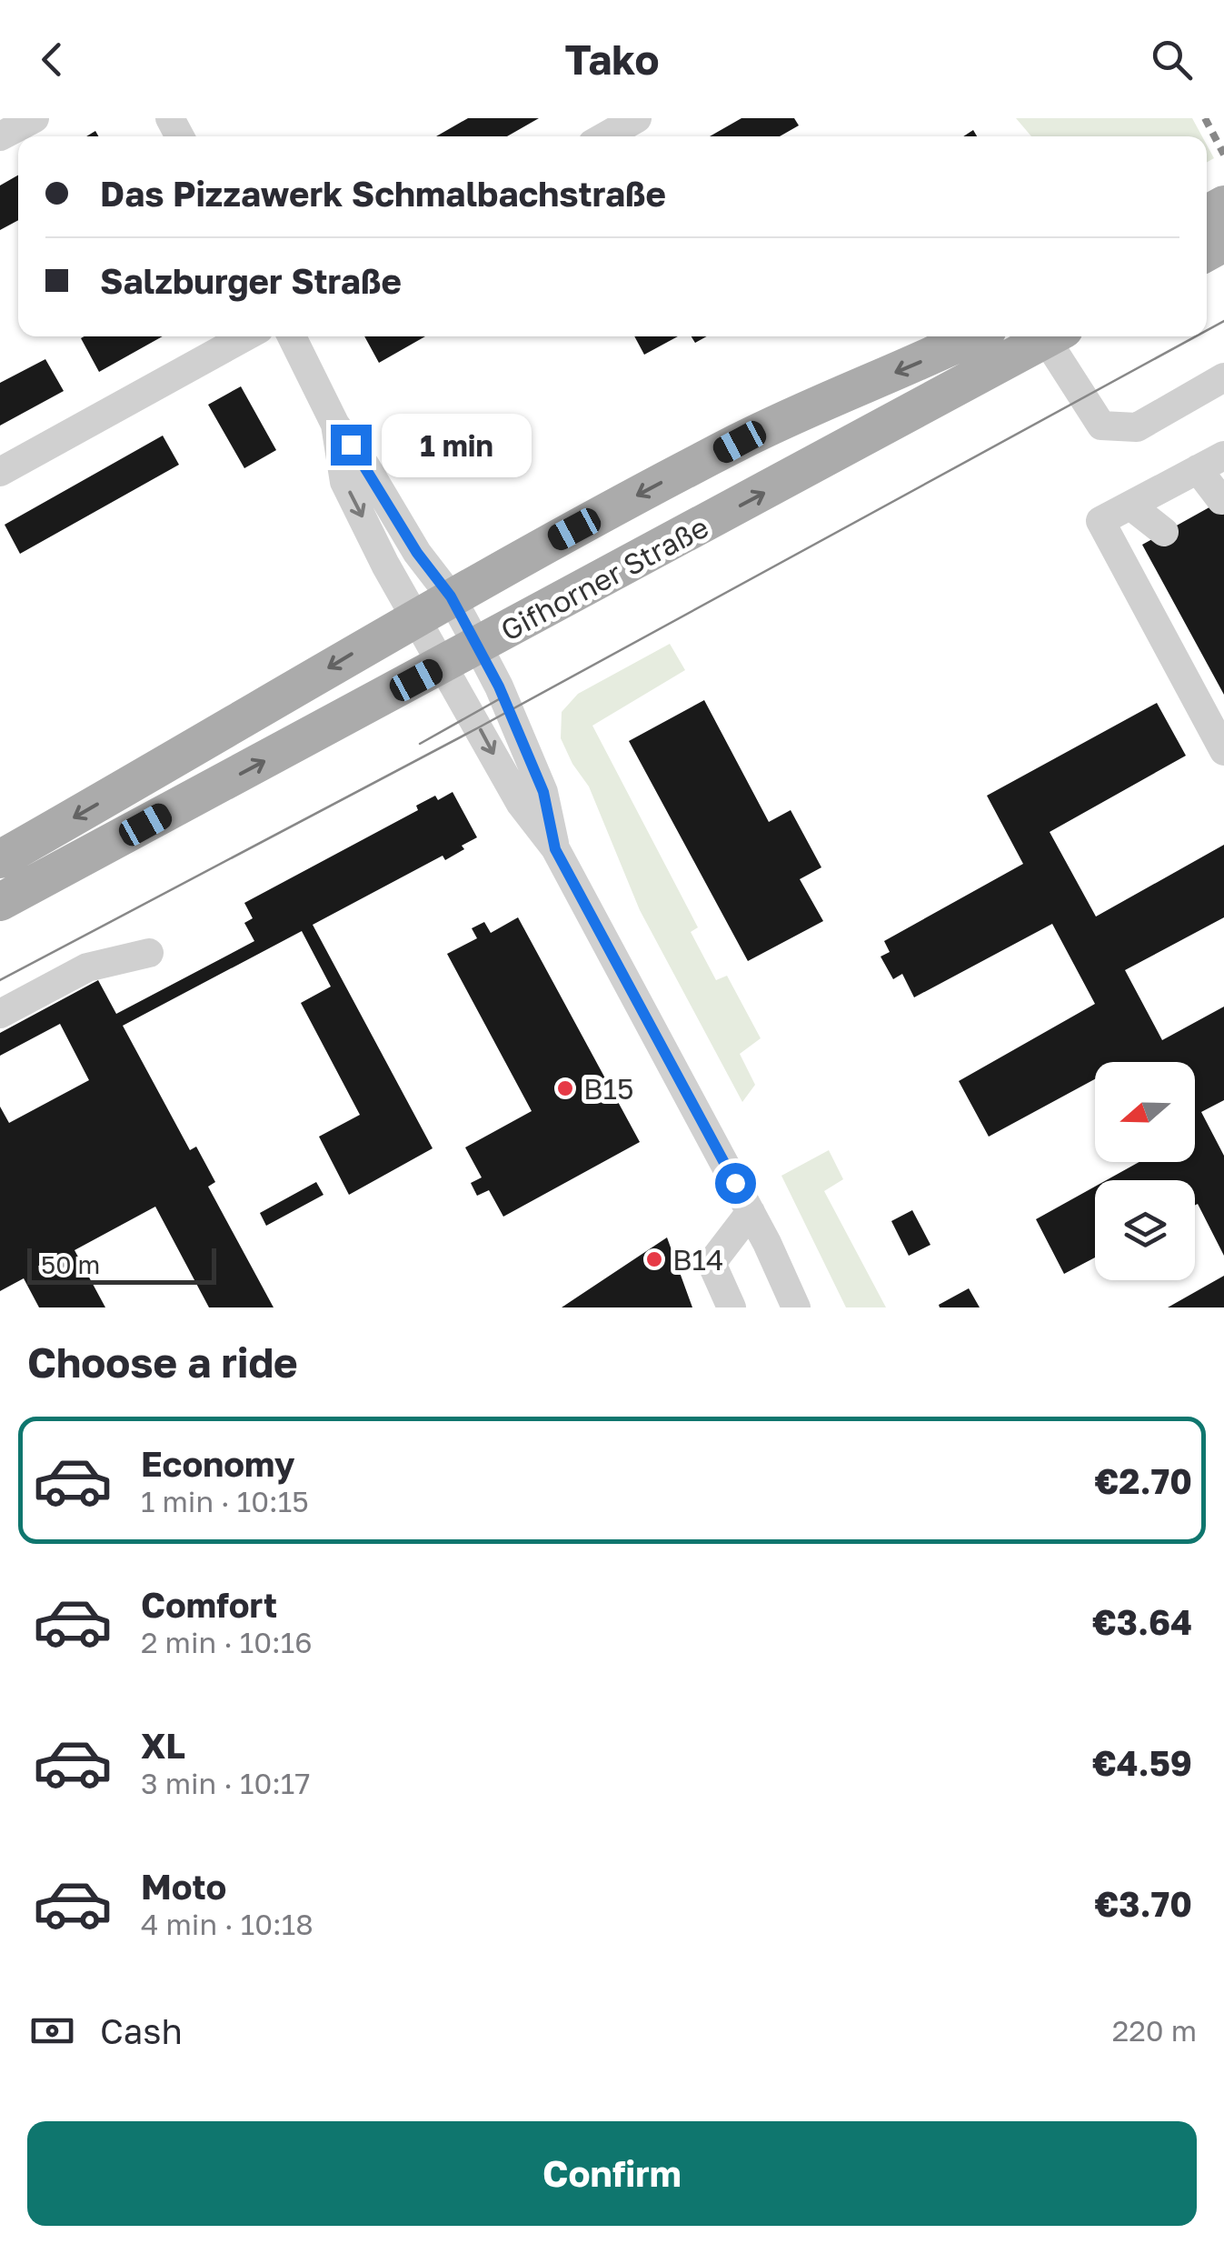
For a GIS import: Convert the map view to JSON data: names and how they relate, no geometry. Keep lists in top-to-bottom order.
{
  "streets": {
    "main road": ["Gifhorner Straße"]
  },
  "places": ["B15", "B14"],
  "scale_bar": "50 m",
  "north": "left",
  "page": {
    "header": "Tako",
    "banner": ["Das Pizzawerk Schmalbachstraße", "Salzburger Straße"],
    "bubble": "1 min",
    "scale": "50 m",
    "heading": "Choose a ride",
    "list": [
      {
        "name": "Economy",
        "note": "1 min · 10:15",
        "value": "€2.70"
      },
      {
        "name": "Comfort",
        "note": "2 min · 10:16",
        "value": "€3.64"
      },
      {
        "name": "XL",
        "note": "3 min · 10:17",
        "value": "€4.59"
      },
      {
        "name": "Moto",
        "note": "4 min · 10:18",
        "value": "€3.70"
      }
    ],
    "pay": ["Cash", "220 m"],
    "buttons": "Confirm"
  }
}
